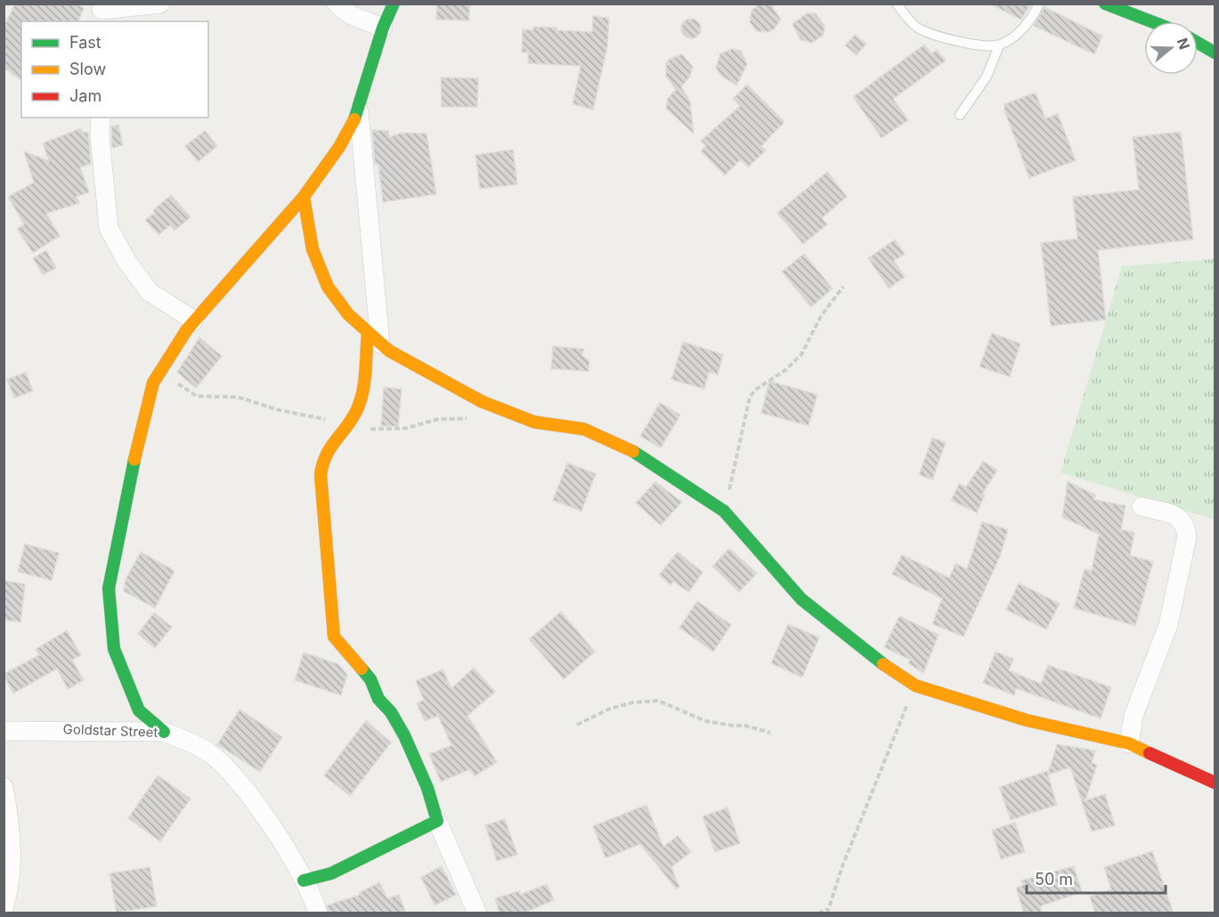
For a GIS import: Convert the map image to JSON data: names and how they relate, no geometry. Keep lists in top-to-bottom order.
{
  "streets": {
    "street": ["Goldstar Street"]
  },
  "legend": ["Fast", "Slow", "Jam"],
  "scale_bar": "50 m",
  "north": "right"
}
